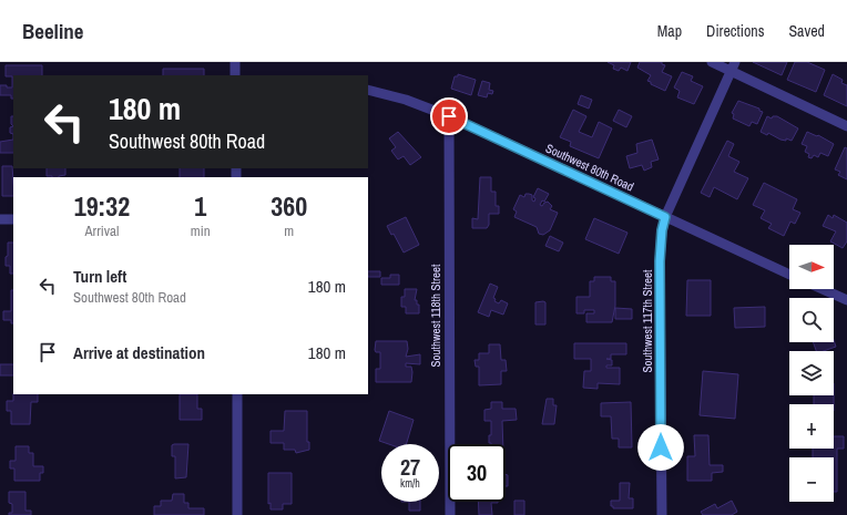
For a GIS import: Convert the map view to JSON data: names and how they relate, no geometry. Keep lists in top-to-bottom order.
{
  "streets": {
    "street": ["Southwest 80th Road", "Southwest 118th Street", "Southwest 117th Street"]
  },
  "crossings": [
    ["Southwest 80th Road", "Southwest 118th Street"],
    ["Southwest 80th Road", "Southwest 117th Street"]
  ],
  "north": "right",
  "page": {
    "header": "Beeline",
    "nav": ["Map", "Directions", "Saved"],
    "turn": ["180 m", "Southwest 80th Road"],
    "eta": [
      "19:32",
      "Arrival",
      "1",
      "min",
      "360",
      "m"
    ],
    "map_buttons": ["+", "−"],
    "list": [
      {
        "name": "Turn left",
        "note": "Southwest 80th Road",
        "value": "180 m"
      },
      {
        "name": "Arrive at destination",
        "value": "180 m"
      }
    ],
    "speed": "27 km/h",
    "limit": "30"
  }
}
